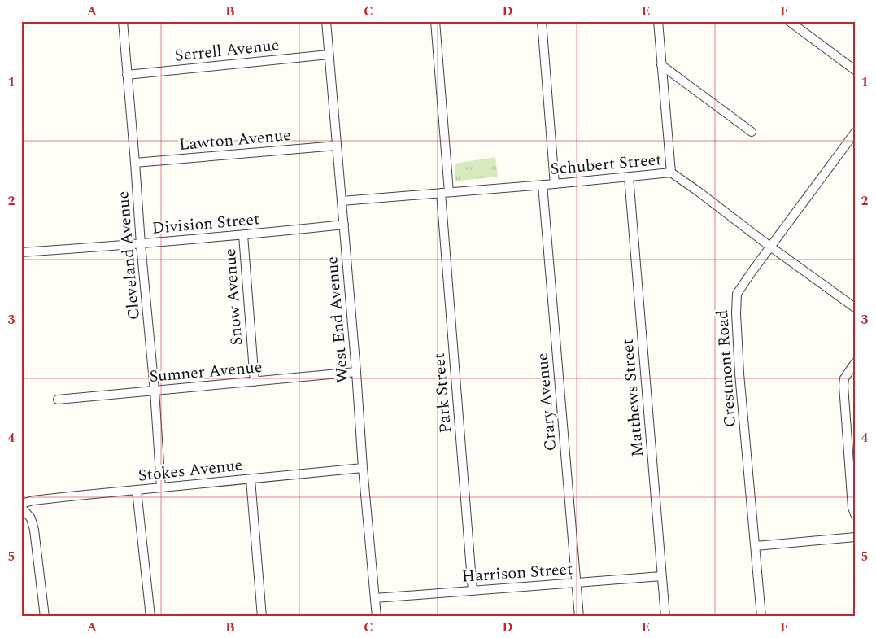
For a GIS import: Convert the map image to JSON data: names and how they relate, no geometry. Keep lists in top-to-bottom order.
{
  "streets": {
    "street": [
      "Serrell Avenue",
      "Lawton Avenue",
      "Schubert Street",
      "Division Street",
      "Cleveland Avenue",
      "Snow Avenue",
      "West End Avenue",
      "Crestmont Road",
      "Sumner Avenue",
      "Park Street",
      "Matthews Street",
      "Crary Avenue",
      "Stokes Avenue",
      "Harrison Street"
    ]
  },
  "crossings": [
    ["Serrell Avenue", "Cleveland Avenue"],
    ["Serrell Avenue", "West End Avenue"],
    ["Lawton Avenue", "Cleveland Avenue"],
    ["Lawton Avenue", "West End Avenue"],
    ["Schubert Street", "West End Avenue"],
    ["Schubert Street", "Crestmont Road"],
    ["Schubert Street", "Park Street"],
    ["Schubert Street", "Matthews Street"],
    ["Schubert Street", "Crary Avenue"],
    ["Division Street", "Cleveland Avenue"],
    ["Division Street", "Snow Avenue"],
    ["Division Street", "West End Avenue"],
    ["Cleveland Avenue", "Sumner Avenue"],
    ["Cleveland Avenue", "Stokes Avenue"],
    ["Snow Avenue", "Sumner Avenue"],
    ["West End Avenue", "Sumner Avenue"],
    ["West End Avenue", "Stokes Avenue"],
    ["West End Avenue", "Harrison Street"],
    ["Park Street", "Harrison Street"],
    ["Matthews Street", "Harrison Street"],
    ["Crary Avenue", "Harrison Street"]
  ],
  "grid": {
    "columns": [
      "A",
      "B",
      "C",
      "D",
      "E",
      "F"
    ],
    "rows": [
      "1",
      "2",
      "3",
      "4",
      "5"
    ]
  }
}
